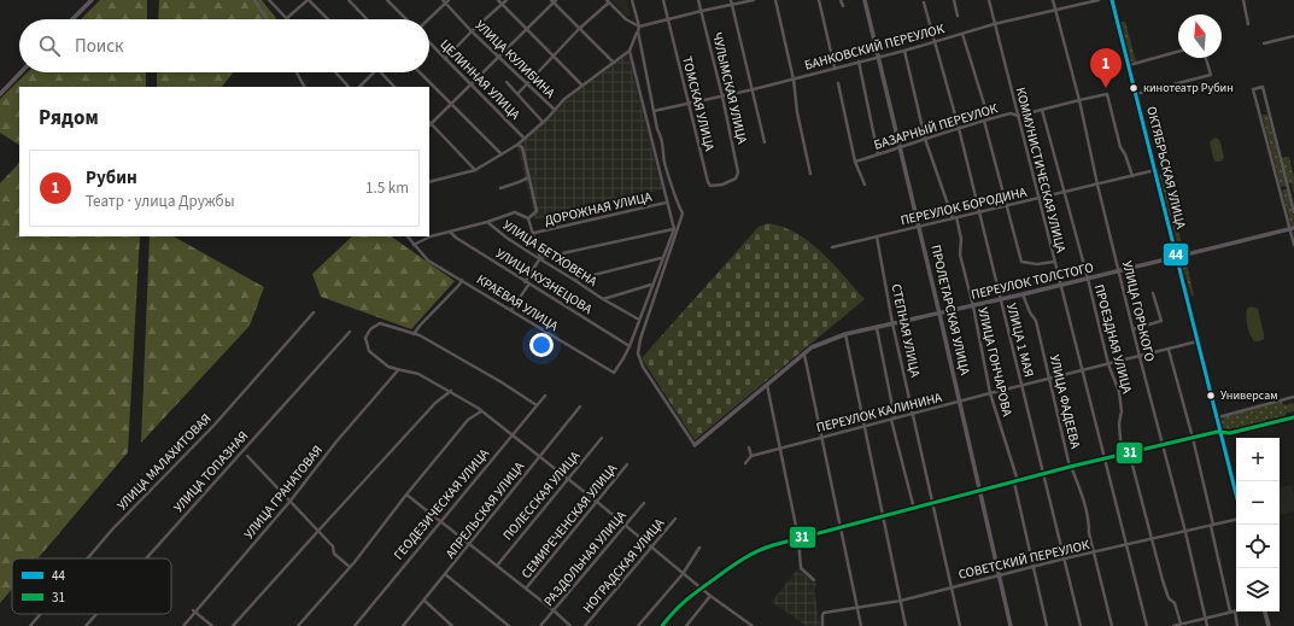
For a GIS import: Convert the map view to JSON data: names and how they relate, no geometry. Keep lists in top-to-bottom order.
{
  "streets": {
    "street": [
      "БАНКОВСКИЙ ПЕРЕУЛОК",
      "УЛИЦА КУЛИБИНА",
      "ЦЕЛИННАЯ УЛИЦА",
      "ЧУЛЫМСКАЯ УЛИЦА",
      "ТОМСКАЯ УЛИЦА",
      "БАЗАРНЫЙ ПЕРЕУЛОК",
      "ОКТЯБРЬСКАЯ УЛИЦА",
      "КОММУНИСТИЧЕСКАЯ УЛИЦА",
      "ПЕРЕУЛОК БОРОДИНА",
      "ДОРОЖНАЯ УЛИЦА",
      "УЛИЦА БЕТХОВЕНА",
      "УЛИЦА КУЗНЕЦОВА",
      "ПЕРЕУЛОК ТОЛСТОГО",
      "КРАЕВАЯ УЛИЦА",
      "ПРОЛЕТАРСКАЯ УЛИЦА",
      "УЛИЦА ГОРЬКОГО",
      "СТЕПНАЯ УЛИЦА",
      "ПРОЕЗДНАЯ УЛИЦА",
      "УЛИЦА 1 МАЯ",
      "УЛИЦА ГОНЧАРОВА",
      "УЛИЦА ФАДЕЕВА",
      "ПЕРЕУЛОК КАЛИНИНА",
      "УЛИЦА МАЛАХИТОВАЯ",
      "УЛИЦА ТОПАЗНАЯ",
      "УЛИЦА ГРАНАТОВАЯ",
      "ПОЛЕССКАЯ УЛИЦА",
      "ГЕОДЕЗИЧЕСКАЯ УЛИЦА",
      "АПРЕЛЬСКАЯ УЛИЦА",
      "СЕМИРЕЧЕНСКАЯ УЛИЦА",
      "РАЗДОЛЬНАЯ УЛИЦА",
      "СОВЕТСКИЙ ПЕРЕУЛОК",
      "НОГРАДСКАЯ УЛИЦА"
    ]
  },
  "crossings": [
    ["БАНКОВСКИЙ ПЕРЕУЛОК", "ЧУЛЫМСКАЯ УЛИЦА"],
    ["БАНКОВСКИЙ ПЕРЕУЛОК", "ТОМСКАЯ УЛИЦА"],
    ["БАНКОВСКИЙ ПЕРЕУЛОК", "КОММУНИСТИЧЕСКАЯ УЛИЦА"],
    ["БАНКОВСКИЙ ПЕРЕУЛОК", "ПРОЛЕТАРСКАЯ УЛИЦА"],
    ["БАНКОВСКИЙ ПЕРЕУЛОК", "УЛИЦА ГОРЬКОГО"],
    ["БАНКОВСКИЙ ПЕРЕУЛОК", "УЛИЦА 1 МАЯ"],
    ["БАНКОВСКИЙ ПЕРЕУЛОК", "УЛИЦА ГОНЧАРОВА"],
    ["ЧУЛЫМСКАЯ УЛИЦА", "ТОМСКАЯ УЛИЦА"],
    ["БАЗАРНЫЙ ПЕРЕУЛОК", "КОММУНИСТИЧЕСКАЯ УЛИЦА"],
    ["БАЗАРНЫЙ ПЕРЕУЛОК", "ПЕРЕУЛОК БОРОДИНА"],
    ["БАЗАРНЫЙ ПЕРЕУЛОК", "ПРОЛЕТАРСКАЯ УЛИЦА"],
    ["БАЗАРНЫЙ ПЕРЕУЛОК", "УЛИЦА ГОРЬКОГО"],
    ["БАЗАРНЫЙ ПЕРЕУЛОК", "ПРОЕЗДНАЯ УЛИЦА"],
    ["БАЗАРНЫЙ ПЕРЕУЛОК", "УЛИЦА 1 МАЯ"],
    ["БАЗАРНЫЙ ПЕРЕУЛОК", "УЛИЦА ГОНЧАРОВА"],
    ["ОКТЯБРЬСКАЯ УЛИЦА", "ПЕРЕУЛОК БОРОДИНА"],
    ["ОКТЯБРЬСКАЯ УЛИЦА", "ПЕРЕУЛОК ТОЛСТОГО"],
    ["ОКТЯБРЬСКАЯ УЛИЦА", "ПЕРЕУЛОК КАЛИНИНА"],
    ["КОММУНИСТИЧЕСКАЯ УЛИЦА", "ПЕРЕУЛОК БОРОДИНА"],
    ["КОММУНИСТИЧЕСКАЯ УЛИЦА", "ПЕРЕУЛОК ТОЛСТОГО"],
    ["КОММУНИСТИЧЕСКАЯ УЛИЦА", "ПЕРЕУЛОК КАЛИНИНА"],
    ["КОММУНИСТИЧЕСКАЯ УЛИЦА", "СОВЕТСКИЙ ПЕРЕУЛОК"],
    ["ПЕРЕУЛОК БОРОДИНА", "ПРОЛЕТАРСКАЯ УЛИЦА"],
    ["ПЕРЕУЛОК БОРОДИНА", "УЛИЦА ГОРЬКОГО"],
    ["ПЕРЕУЛОК БОРОДИНА", "СТЕПНАЯ УЛИЦА"],
    ["ПЕРЕУЛОК БОРОДИНА", "ПРОЕЗДНАЯ УЛИЦА"],
    ["ПЕРЕУЛОК БОРОДИНА", "УЛИЦА 1 МАЯ"],
    ["ПЕРЕУЛОК БОРОДИНА", "УЛИЦА ГОНЧАРОВА"],
    ["УЛИЦА КУЗНЕЦОВА", "КРАЕВАЯ УЛИЦА"],
    ["ПЕРЕУЛОК ТОЛСТОГО", "ПРОЛЕТАРСКАЯ УЛИЦА"],
    ["ПЕРЕУЛОК ТОЛСТОГО", "УЛИЦА ГОРЬКОГО"],
    ["ПЕРЕУЛОК ТОЛСТОГО", "СТЕПНАЯ УЛИЦА"],
    ["ПЕРЕУЛОК ТОЛСТОГО", "ПРОЕЗДНАЯ УЛИЦА"],
    ["ПЕРЕУЛОК ТОЛСТОГО", "УЛИЦА 1 МАЯ"],
    ["ПЕРЕУЛОК ТОЛСТОГО", "УЛИЦА ГОНЧАРОВА"],
    ["ПЕРЕУЛОК ТОЛСТОГО", "УЛИЦА ФАДЕЕВА"],
    ["ПРОЛЕТАРСКАЯ УЛИЦА", "ПЕРЕУЛОК КАЛИНИНА"],
    ["ПРОЛЕТАРСКАЯ УЛИЦА", "СОВЕТСКИЙ ПЕРЕУЛОК"],
    ["УЛИЦА ГОРЬКОГО", "ПЕРЕУЛОК КАЛИНИНА"],
    ["УЛИЦА ГОРЬКОГО", "СОВЕТСКИЙ ПЕРЕУЛОК"],
    ["СТЕПНАЯ УЛИЦА", "ПЕРЕУЛОК КАЛИНИНА"],
    ["СТЕПНАЯ УЛИЦА", "СОВЕТСКИЙ ПЕРЕУЛОК"],
    ["ПРОЕЗДНАЯ УЛИЦА", "ПЕРЕУЛОК КАЛИНИНА"],
    ["ПРОЕЗДНАЯ УЛИЦА", "СОВЕТСКИЙ ПЕРЕУЛОК"],
    ["УЛИЦА 1 МАЯ", "ПЕРЕУЛОК КАЛИНИНА"],
    ["УЛИЦА 1 МАЯ", "СОВЕТСКИЙ ПЕРЕУЛОК"],
    ["УЛИЦА ГОНЧАРОВА", "ПЕРЕУЛОК КАЛИНИНА"],
    ["УЛИЦА ГОНЧАРОВА", "СОВЕТСКИЙ ПЕРЕУЛОК"],
    ["УЛИЦА ФАДЕЕВА", "ПЕРЕУЛОК КАЛИНИНА"],
    ["УЛИЦА ФАДЕЕВА", "СОВЕТСКИЙ ПЕРЕУЛОК"]
  ],
  "places": ["кинотеатр Рубин", "Универсам"],
  "lines": ["transit line 44", "transit line 31"],
  "legend": ["44", "31"],
  "north": "top",
  "page": {
    "search": "Поиск",
    "pins": "1",
    "heading": "Рядом",
    "list": [
      {
        "mark": "1",
        "name": "Рубин",
        "note": "Театр · улица Дружбы",
        "value": "1.5 km"
      }
    ],
    "map_buttons": ["+", "−"]
  }
}
